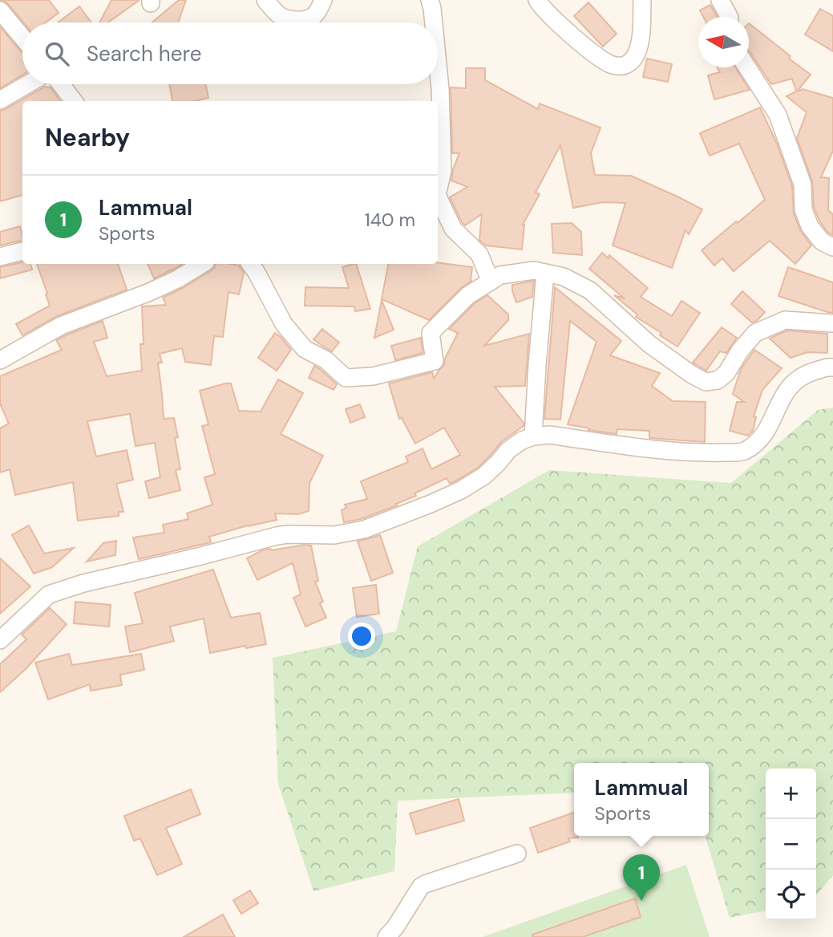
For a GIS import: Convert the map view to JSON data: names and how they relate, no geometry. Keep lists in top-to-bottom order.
{
  "north": "left",
  "page": {
    "search": "Search here",
    "heading": "Nearby",
    "list": [
      {
        "mark": "1",
        "name": "Lammual",
        "note": "Sports",
        "value": "140 m"
      }
    ],
    "popup": ["Lammual", "Sports"],
    "map_buttons": ["+", "−"],
    "pins": "1"
  }
}
